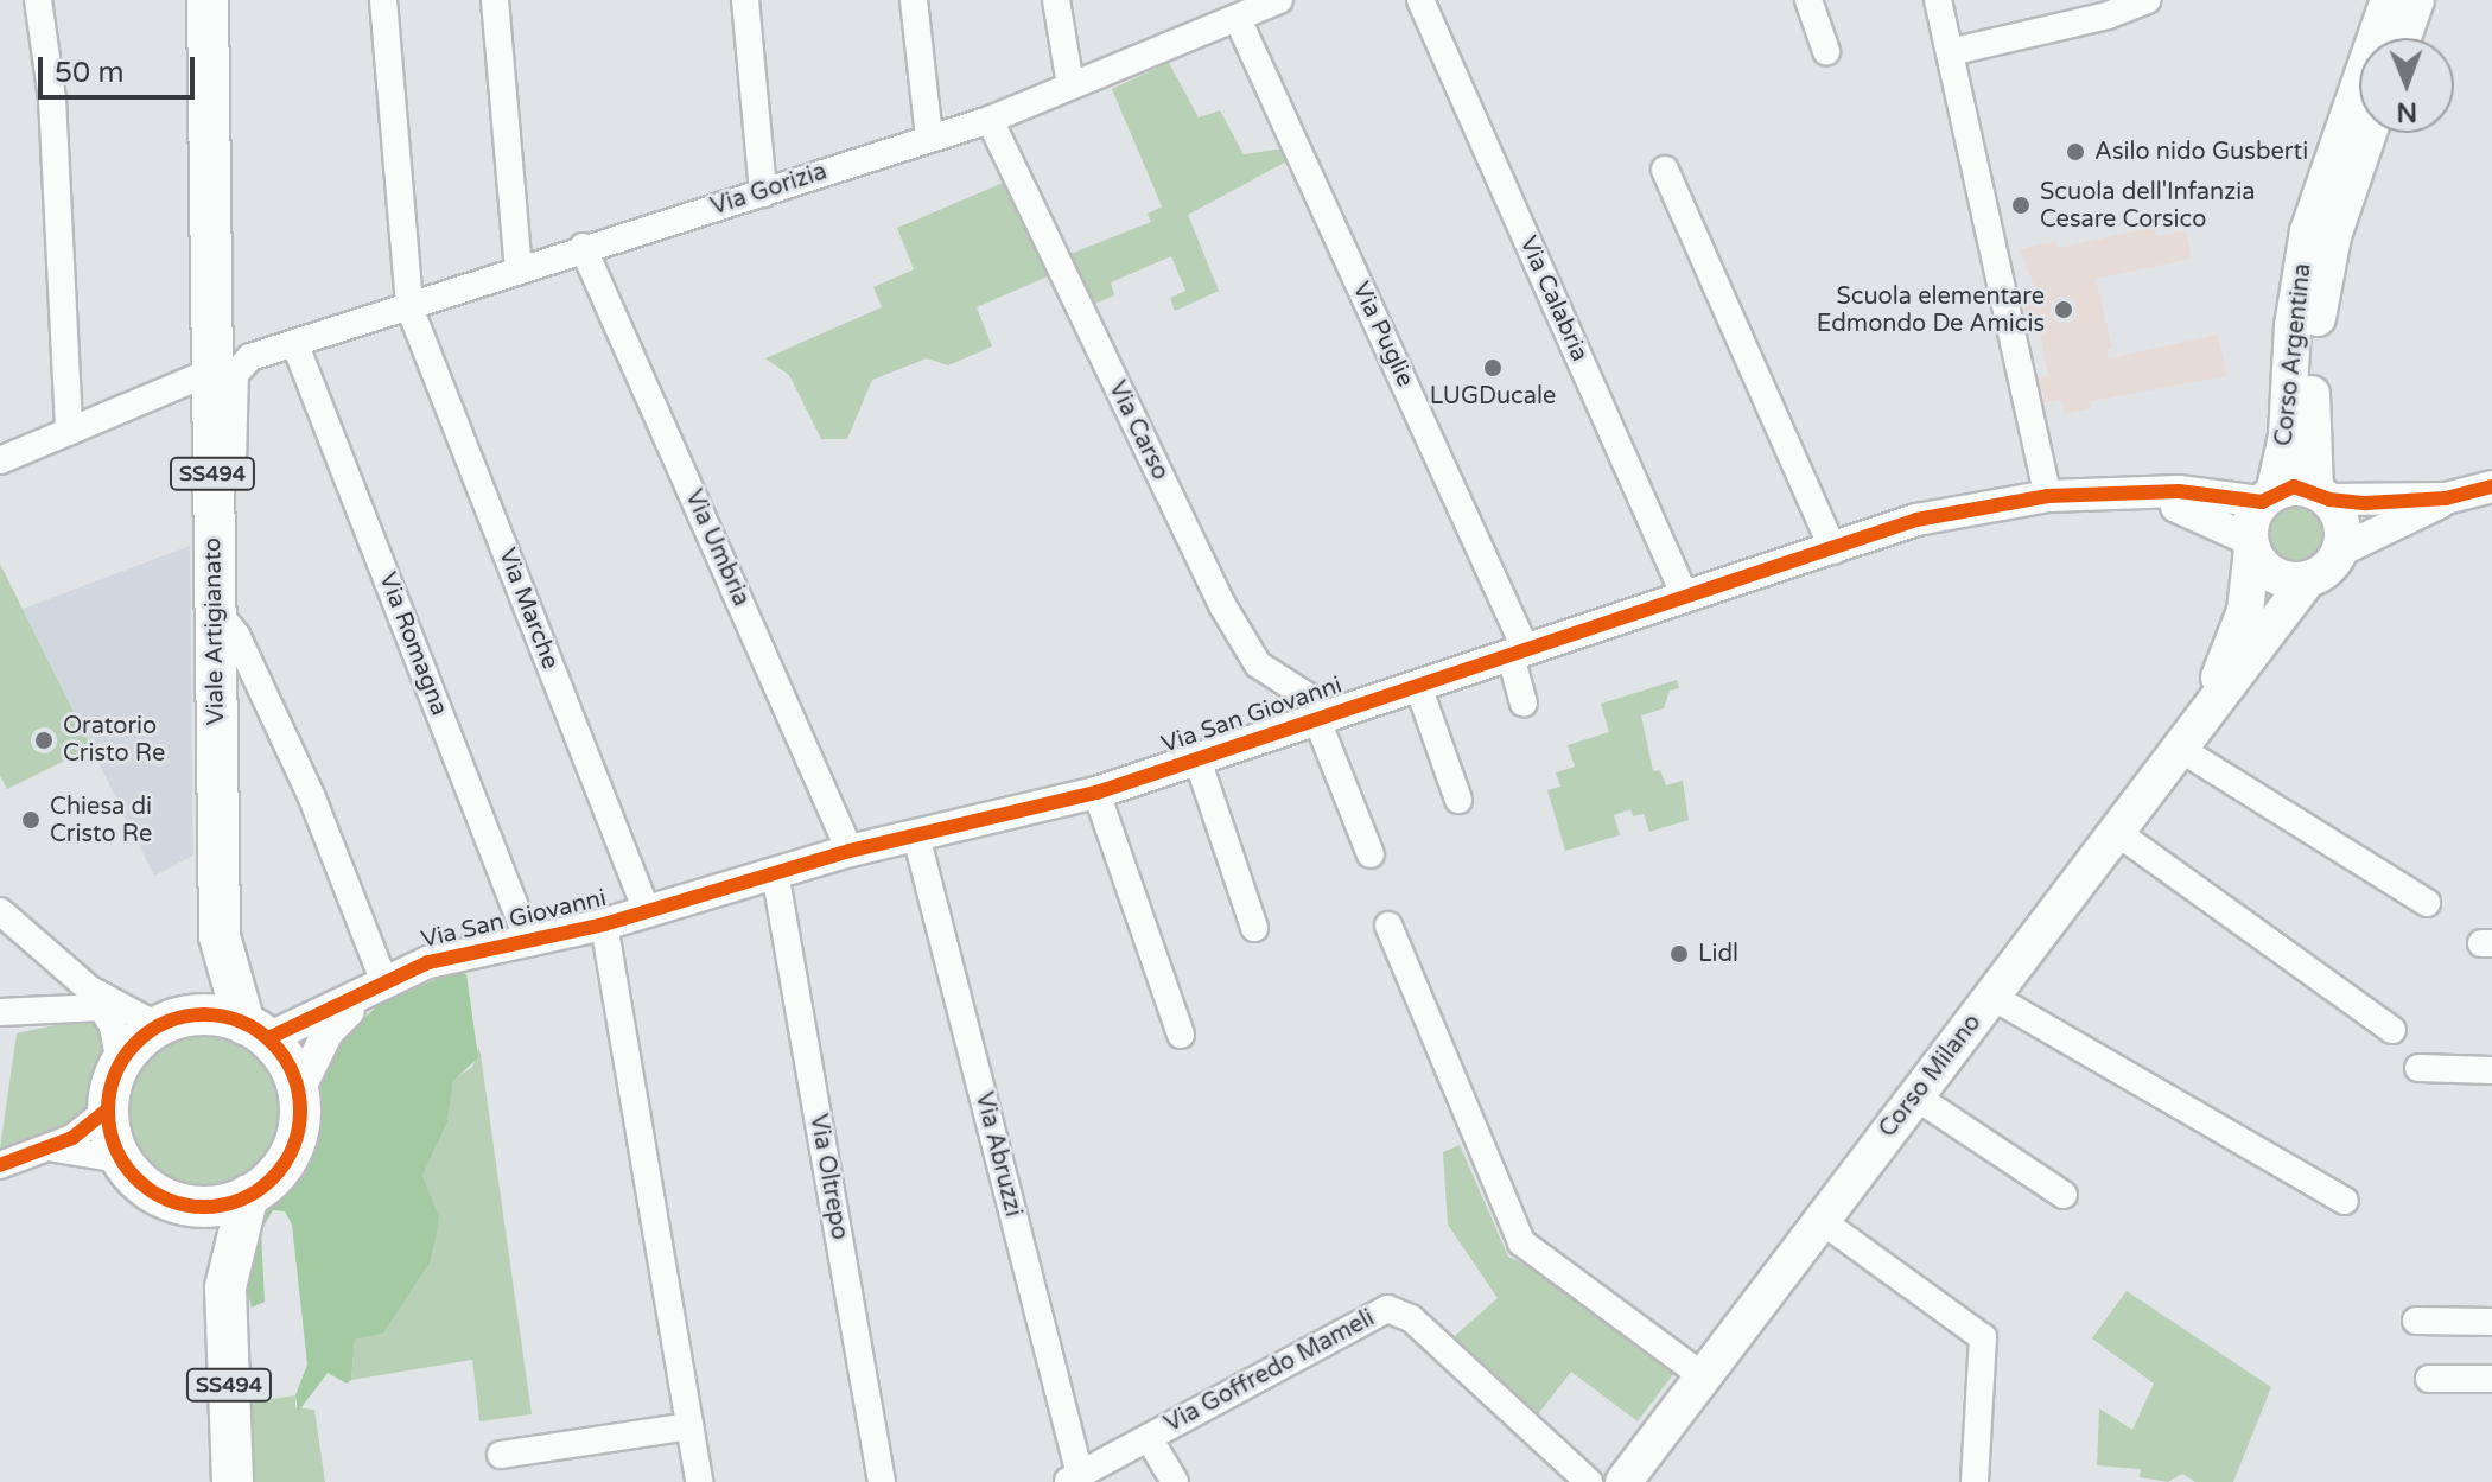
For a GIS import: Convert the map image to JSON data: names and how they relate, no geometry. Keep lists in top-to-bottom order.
{
  "streets": {
    "main road": [
      "Corso Argentina",
      "SS494",
      "Viale Artigianato",
      "Corso Milano"
    ],
    "street": [
      "Via Gorizia",
      "Via Calabria",
      "Via Puglie",
      "Via Carso",
      "Via Umbria",
      "Via Marche",
      "Via Romagna",
      "Via San Giovanni",
      "Via Abruzzi",
      "Via Oltrepo",
      "Via Goffredo Mameli"
    ]
  },
  "crossings": [
    ["Via Gorizia", "Via Puglie"],
    ["Via Gorizia", "Via Carso"],
    ["Via Gorizia", "Via Umbria"],
    ["Via Gorizia", "Via Marche"],
    ["Via Gorizia", "Via Romagna"],
    ["Via Calabria", "Via San Giovanni"],
    ["Via Puglie", "Via San Giovanni"],
    ["Corso Argentina", "Via San Giovanni"],
    ["Corso Argentina", "Corso Milano"],
    ["Via Carso", "Via San Giovanni"],
    ["SS494", "Viale Artigianato"],
    ["SS494", "Via San Giovanni"],
    ["Via Umbria", "Via San Giovanni"],
    ["Via Marche", "Via San Giovanni"],
    ["Viale Artigianato", "Via San Giovanni"],
    ["Via Romagna", "Via San Giovanni"],
    ["Via San Giovanni", "Corso Milano"],
    ["Via San Giovanni", "Via Abruzzi"],
    ["Via San Giovanni", "Via Oltrepo"],
    ["Via Abruzzi", "Via Goffredo Mameli"]
  ],
  "places": [
    "Asilo nido Gusberti",
    "Scuola dell'Infanzia Cesare Corsico",
    "Scuola elementare Edmondo De Amicis",
    "LUGDucale",
    "Oratorio Cristo Re",
    "Chiesa di Cristo Re",
    "Lidl"
  ],
  "scale_bar": "50 m",
  "north": "bottom"
}
